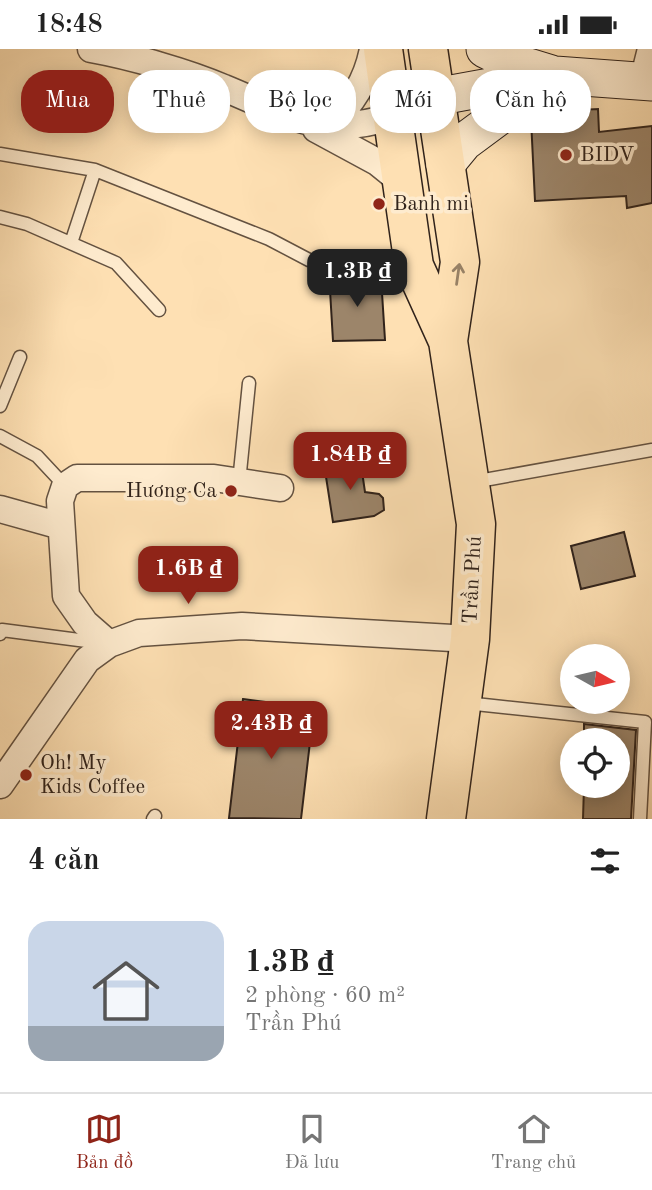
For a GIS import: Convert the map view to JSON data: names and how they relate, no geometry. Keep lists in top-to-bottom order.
{
  "streets": {
    "main road": ["Trần Phú"]
  },
  "places": [
    "BIDV",
    "Banh mi",
    "Hương Ca",
    "Oh! My Kids Coffee"
  ],
  "north": "right",
  "page": {
    "status": "18:48",
    "chip": [
      "Mua",
      "Thuê",
      "Bộ lọc",
      "Mới",
      "Căn hộ"
    ],
    "price": [
      "1.3B ₫",
      "1.84B ₫",
      "1.6B ₫",
      "2.43B ₫"
    ],
    "heading": "4 căn",
    "list": [
      {
        "name": "1.3B ₫",
        "note": "2 phòng · 60 m² · Trần Phú"
      }
    ],
    "tabs": ["Bản đồ", "Đã lưu", "Trang chủ"]
  }
}
